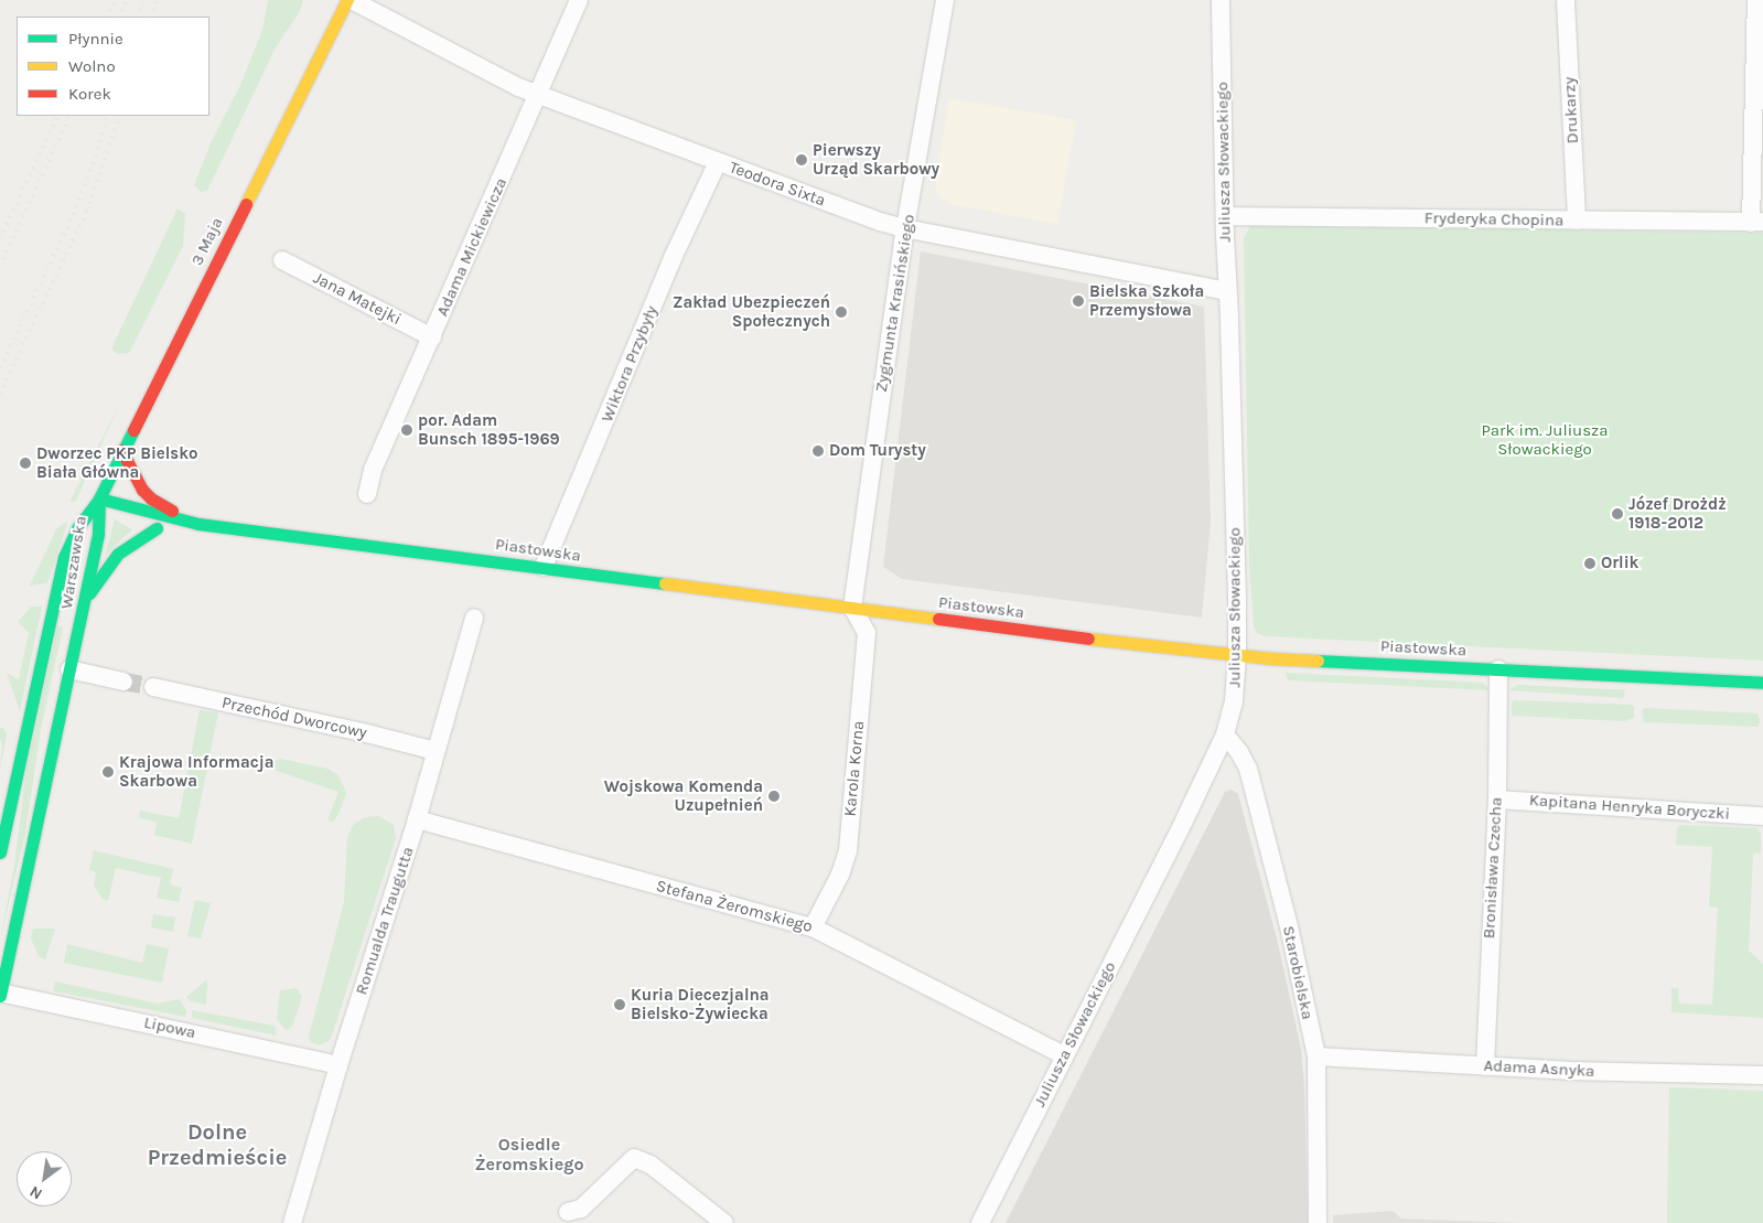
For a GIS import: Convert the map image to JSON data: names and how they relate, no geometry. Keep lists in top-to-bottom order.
{
  "streets": {
    "street": [
      "Drukarzy",
      "Juliusza Słowackiego",
      "Teodora Sixta",
      "Fryderyka Chopina",
      "3 Maja",
      "Adama Mickiewicza",
      "Jana Matejki",
      "Zygmunta Krasińskiego",
      "Wiktora Przybyły",
      "Piastowska",
      "Warszawska",
      "Przechód Dworcowy",
      "Karola Korna",
      "Kapitana Henryka Boryczki",
      "Bronisława Czecha",
      "Stefana Żeromskiego",
      "Romualda Traugutta",
      "Starobielska",
      "Lipowa",
      "Adama Asnyka"
    ]
  },
  "crossings": [
    ["Drukarzy", "Fryderyka Chopina"],
    ["Juliusza Słowackiego", "Teodora Sixta"],
    ["Juliusza Słowackiego", "Fryderyka Chopina"],
    ["Juliusza Słowackiego", "Piastowska"],
    ["Juliusza Słowackiego", "Stefana Żeromskiego"],
    ["Juliusza Słowackiego", "Starobielska"],
    ["Teodora Sixta", "Adama Mickiewicza"],
    ["Teodora Sixta", "Zygmunta Krasińskiego"],
    ["Teodora Sixta", "Wiktora Przybyły"],
    ["3 Maja", "Piastowska"],
    ["3 Maja", "Warszawska"],
    ["Adama Mickiewicza", "Jana Matejki"],
    ["Zygmunta Krasińskiego", "Piastowska"],
    ["Zygmunta Krasińskiego", "Karola Korna"],
    ["Wiktora Przybyły", "Piastowska"],
    ["Piastowska", "Warszawska"],
    ["Piastowska", "Karola Korna"],
    ["Piastowska", "Bronisława Czecha"],
    ["Warszawska", "Lipowa"],
    ["Przechód Dworcowy", "Romualda Traugutta"],
    ["Karola Korna", "Stefana Żeromskiego"],
    ["Kapitana Henryka Boryczki", "Bronisława Czecha"],
    ["Bronisława Czecha", "Adama Asnyka"],
    ["Stefana Żeromskiego", "Romualda Traugutta"],
    ["Romualda Traugutta", "Lipowa"],
    ["Starobielska", "Adama Asnyka"]
  ],
  "districts": ["Dolne Przedmieście", "Osiedle Żeromskiego"],
  "parks": ["Park im. Juliusza Słowackiego"],
  "places": [
    "Pierwszy Urząd Skarbowy",
    "Bielska Szkoła Przemysłowa",
    "Zakład Ubezpieczeń Społecznych",
    "por. Adam Bunsch 1895-1969",
    "Dom Turysty",
    "Dworzec PKP Bielsko Biała Główna",
    "Józef Drożdż 1918-2012",
    "Orlik",
    "Krajowa Informacja Skarbowa",
    "Wojskowa Komenda Uzupełnień",
    "Kuria Diecezjalna Bielsko-Żywiecka"
  ],
  "legend": ["Płynnie", "Wolno", "Korek"],
  "north": "bottom left"
}
